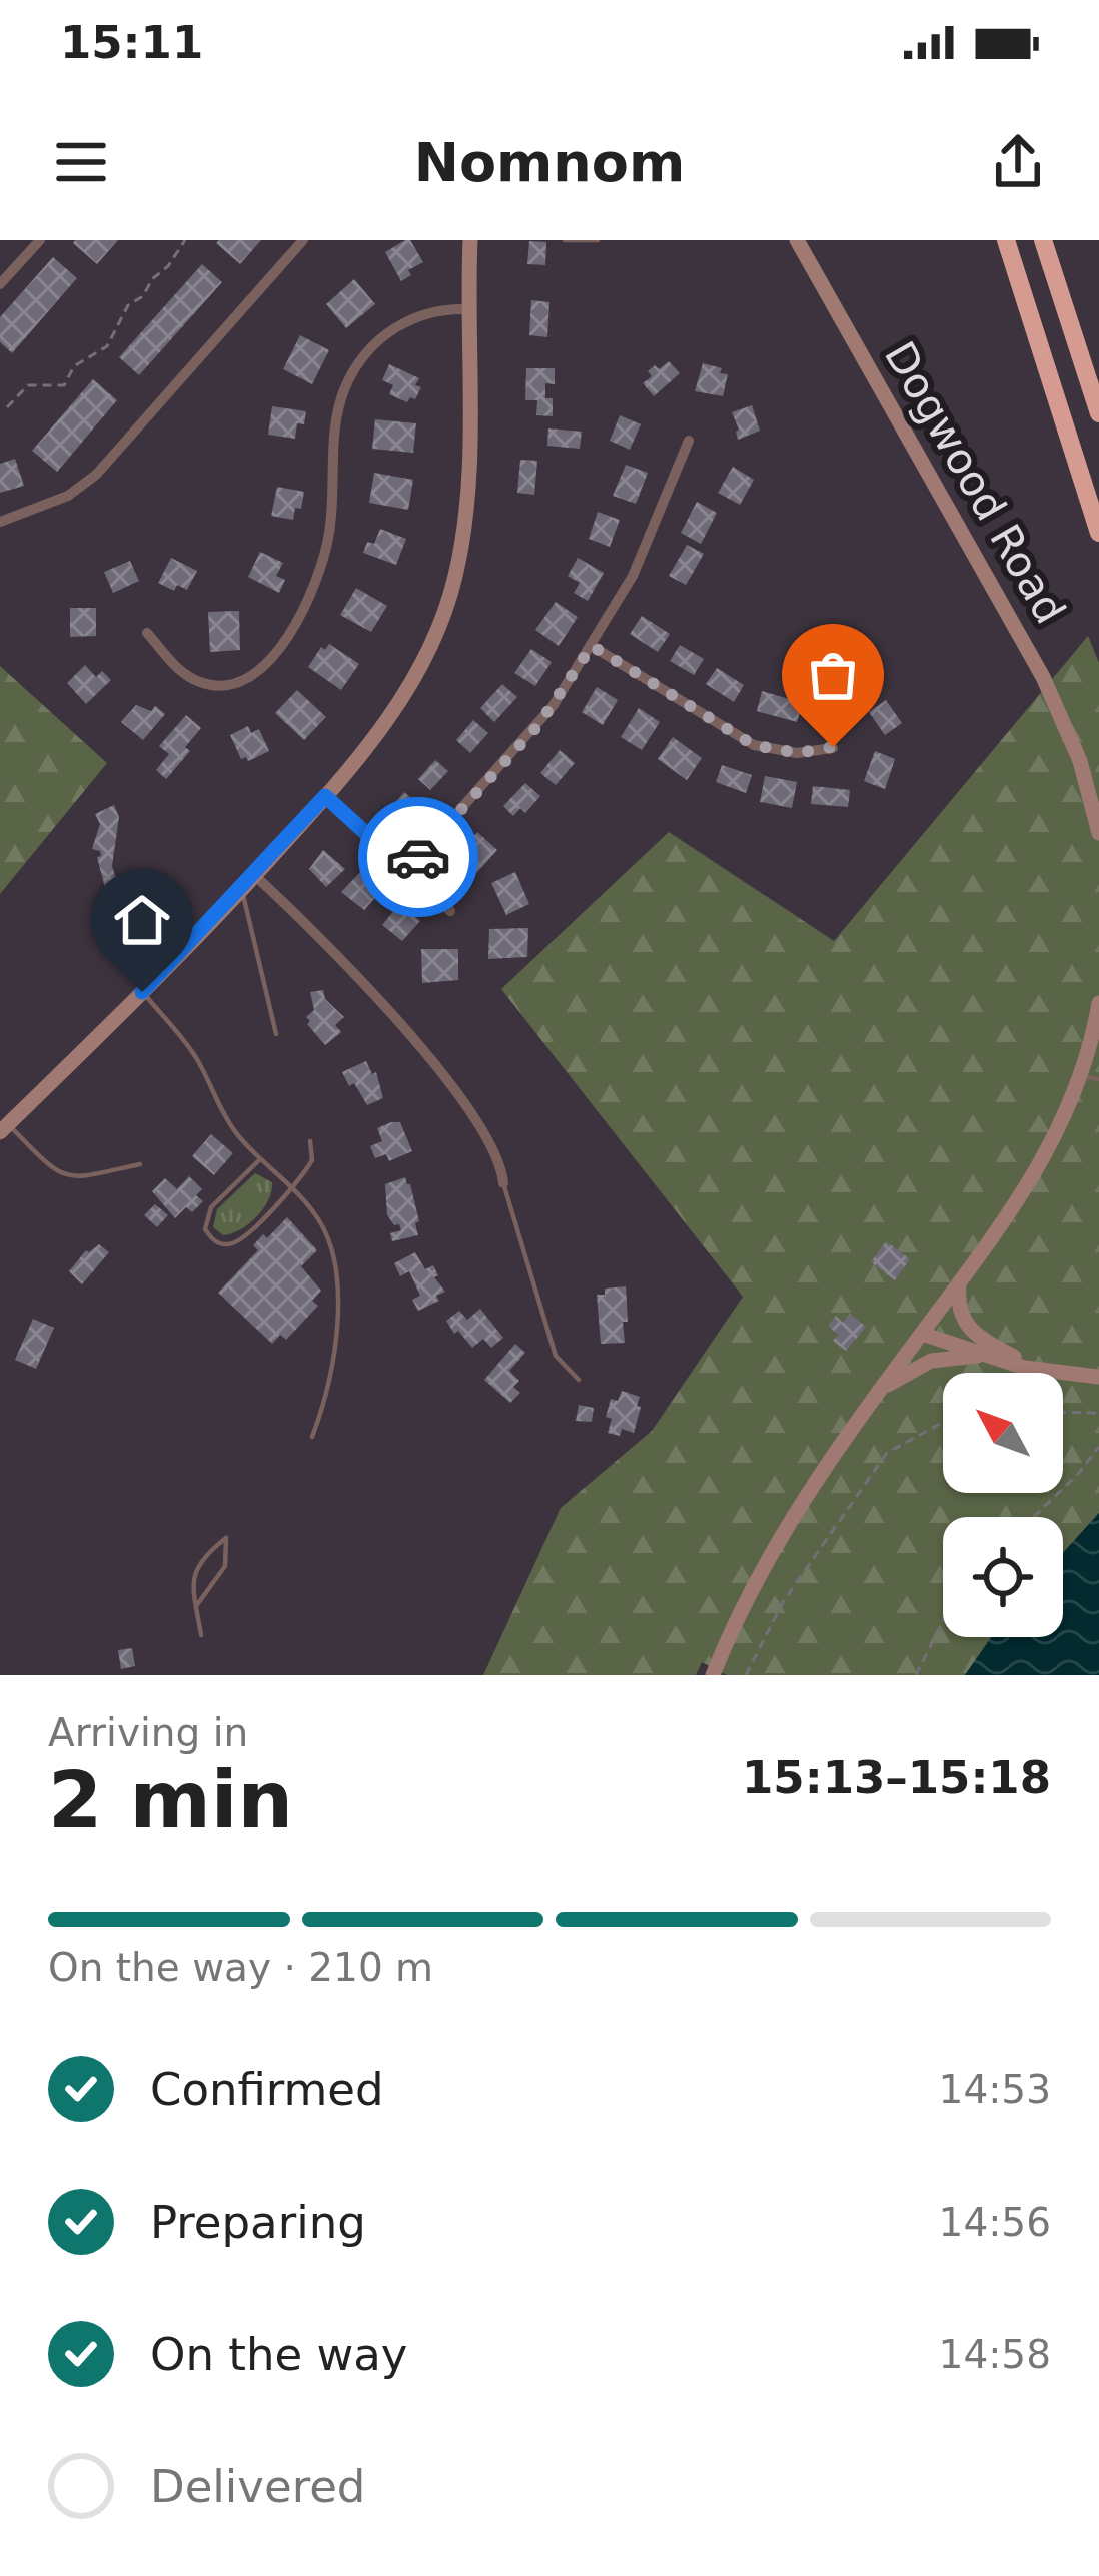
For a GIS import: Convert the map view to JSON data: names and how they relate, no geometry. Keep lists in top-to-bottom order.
{
  "streets": {
    "street": ["Dogwood Road"]
  },
  "north": "top left",
  "page": {
    "status": "15:11",
    "header": "Nomnom",
    "heading": ["2 min", "Arriving in", "15:13–15:18"],
    "bar": "On the way · 210 m",
    "list": [
      ["Confirmed", "14:53"],
      ["Preparing", "14:56"],
      ["On the way", "14:58"],
      "Delivered"
    ]
  }
}
